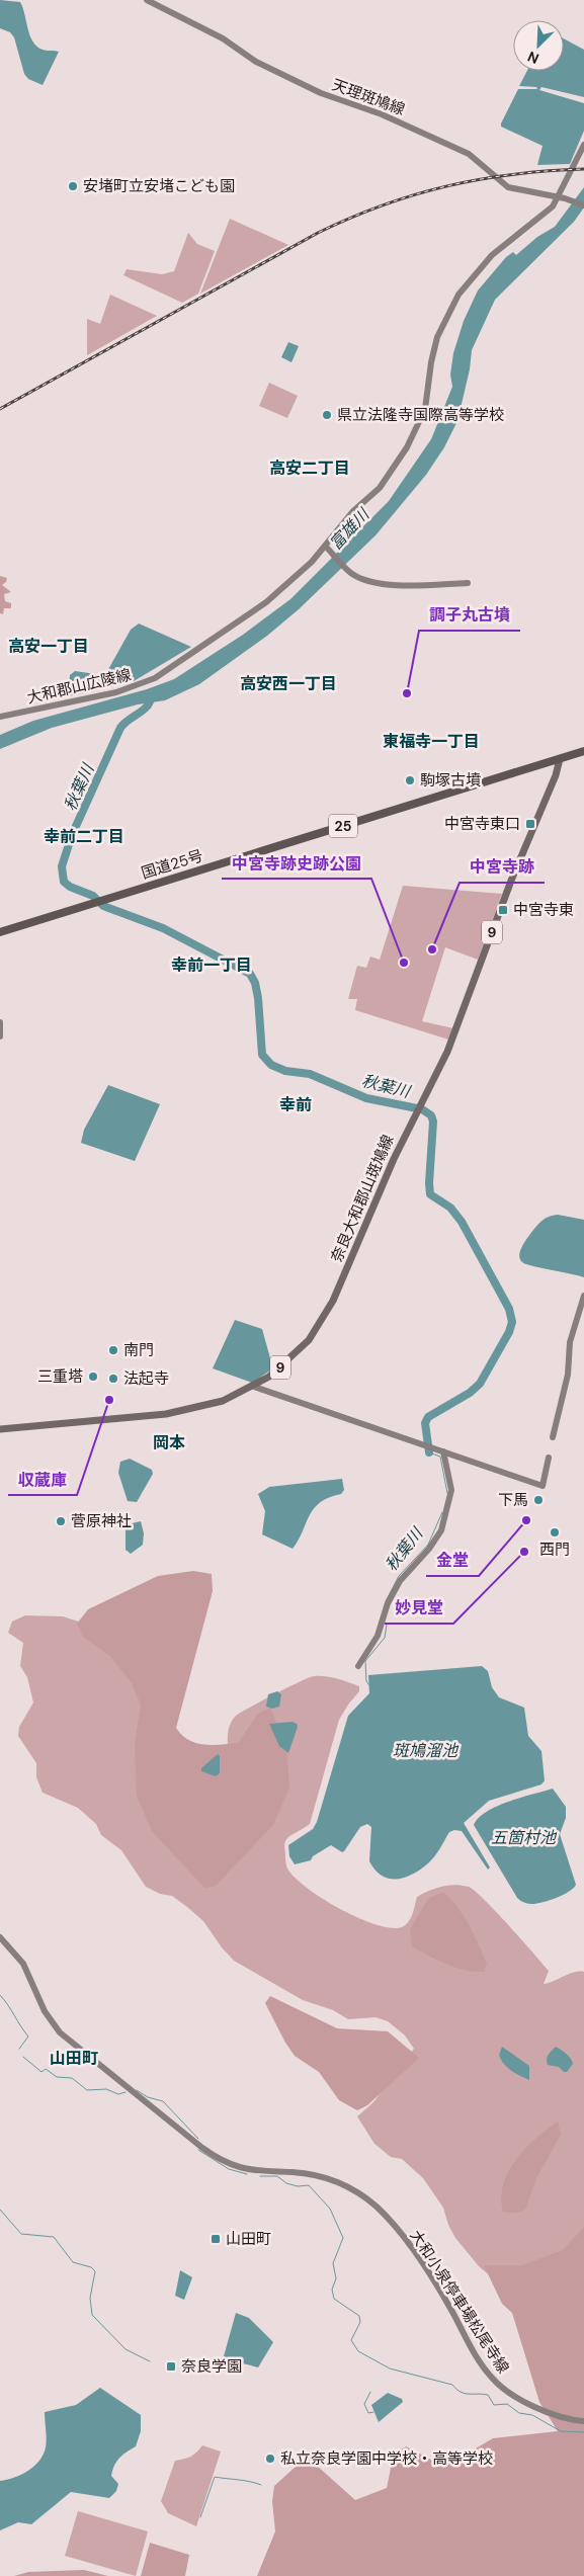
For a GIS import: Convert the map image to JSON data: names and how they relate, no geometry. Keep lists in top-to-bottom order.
{
  "streets": {
    "highway": ["25", "国道25号"],
    "main road": [
      "天理斑鳩線",
      "大和郡山広陵線",
      "9",
      "奈良大和郡山斑鳩線",
      "大和小泉停車場松尾寺線"
    ]
  },
  "crossings": [
    ["天理斑鳩線", "大和郡山広陵線"],
    ["国道25号", "奈良大和郡山斑鳩線"]
  ],
  "districts": [
    "高安二丁目",
    "高安一丁目",
    "高安西一丁目",
    "東福寺一丁目",
    "幸前二丁目",
    "幸前一丁目",
    "幸前",
    "岡本",
    "山田町"
  ],
  "water": [
    "富雄川",
    "秋葉川",
    "斑鳩溜池",
    "五箇村池"
  ],
  "places": {
    "other": [
      "安堵町立安堵こども園",
      "県立法隆寺国際高等学校",
      "調子丸古墳",
      "駒塚古墳",
      "中宮寺跡",
      "中宮寺跡史跡公園",
      "南門",
      "三重塔",
      "法起寺",
      "収蔵庫",
      "下馬",
      "金堂",
      "菅原神社",
      "西門",
      "妙見堂",
      "私立奈良学園中学校・高等学校"
    ],
    "transit": [
      "中宮寺東口",
      "中宮寺東",
      "山田町",
      "奈良学園"
    ]
  },
  "north": "bottom left"
}
